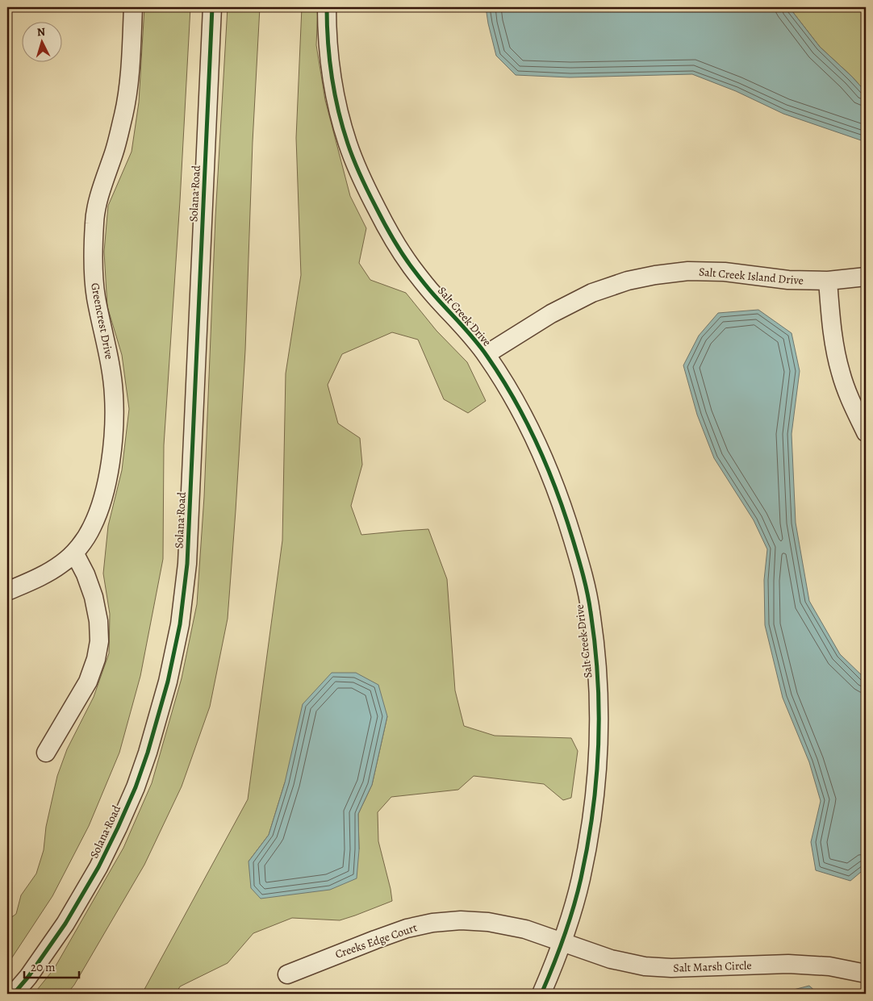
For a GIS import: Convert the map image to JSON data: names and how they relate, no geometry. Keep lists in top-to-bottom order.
{
  "streets": {
    "street": [
      "Solana Road",
      "Salt Creek Island Drive",
      "Salt Creek Drive",
      "Greencrest Drive",
      "Creeks Edge Court",
      "Salt Marsh Circle"
    ]
  },
  "crossings": [
    ["Salt Creek Island Drive", "Salt Creek Drive"],
    ["Salt Creek Drive", "Creeks Edge Court"],
    ["Salt Creek Drive", "Salt Marsh Circle"],
    ["Creeks Edge Court", "Salt Marsh Circle"]
  ],
  "scale_bar": "20 m",
  "north": "top"
}
